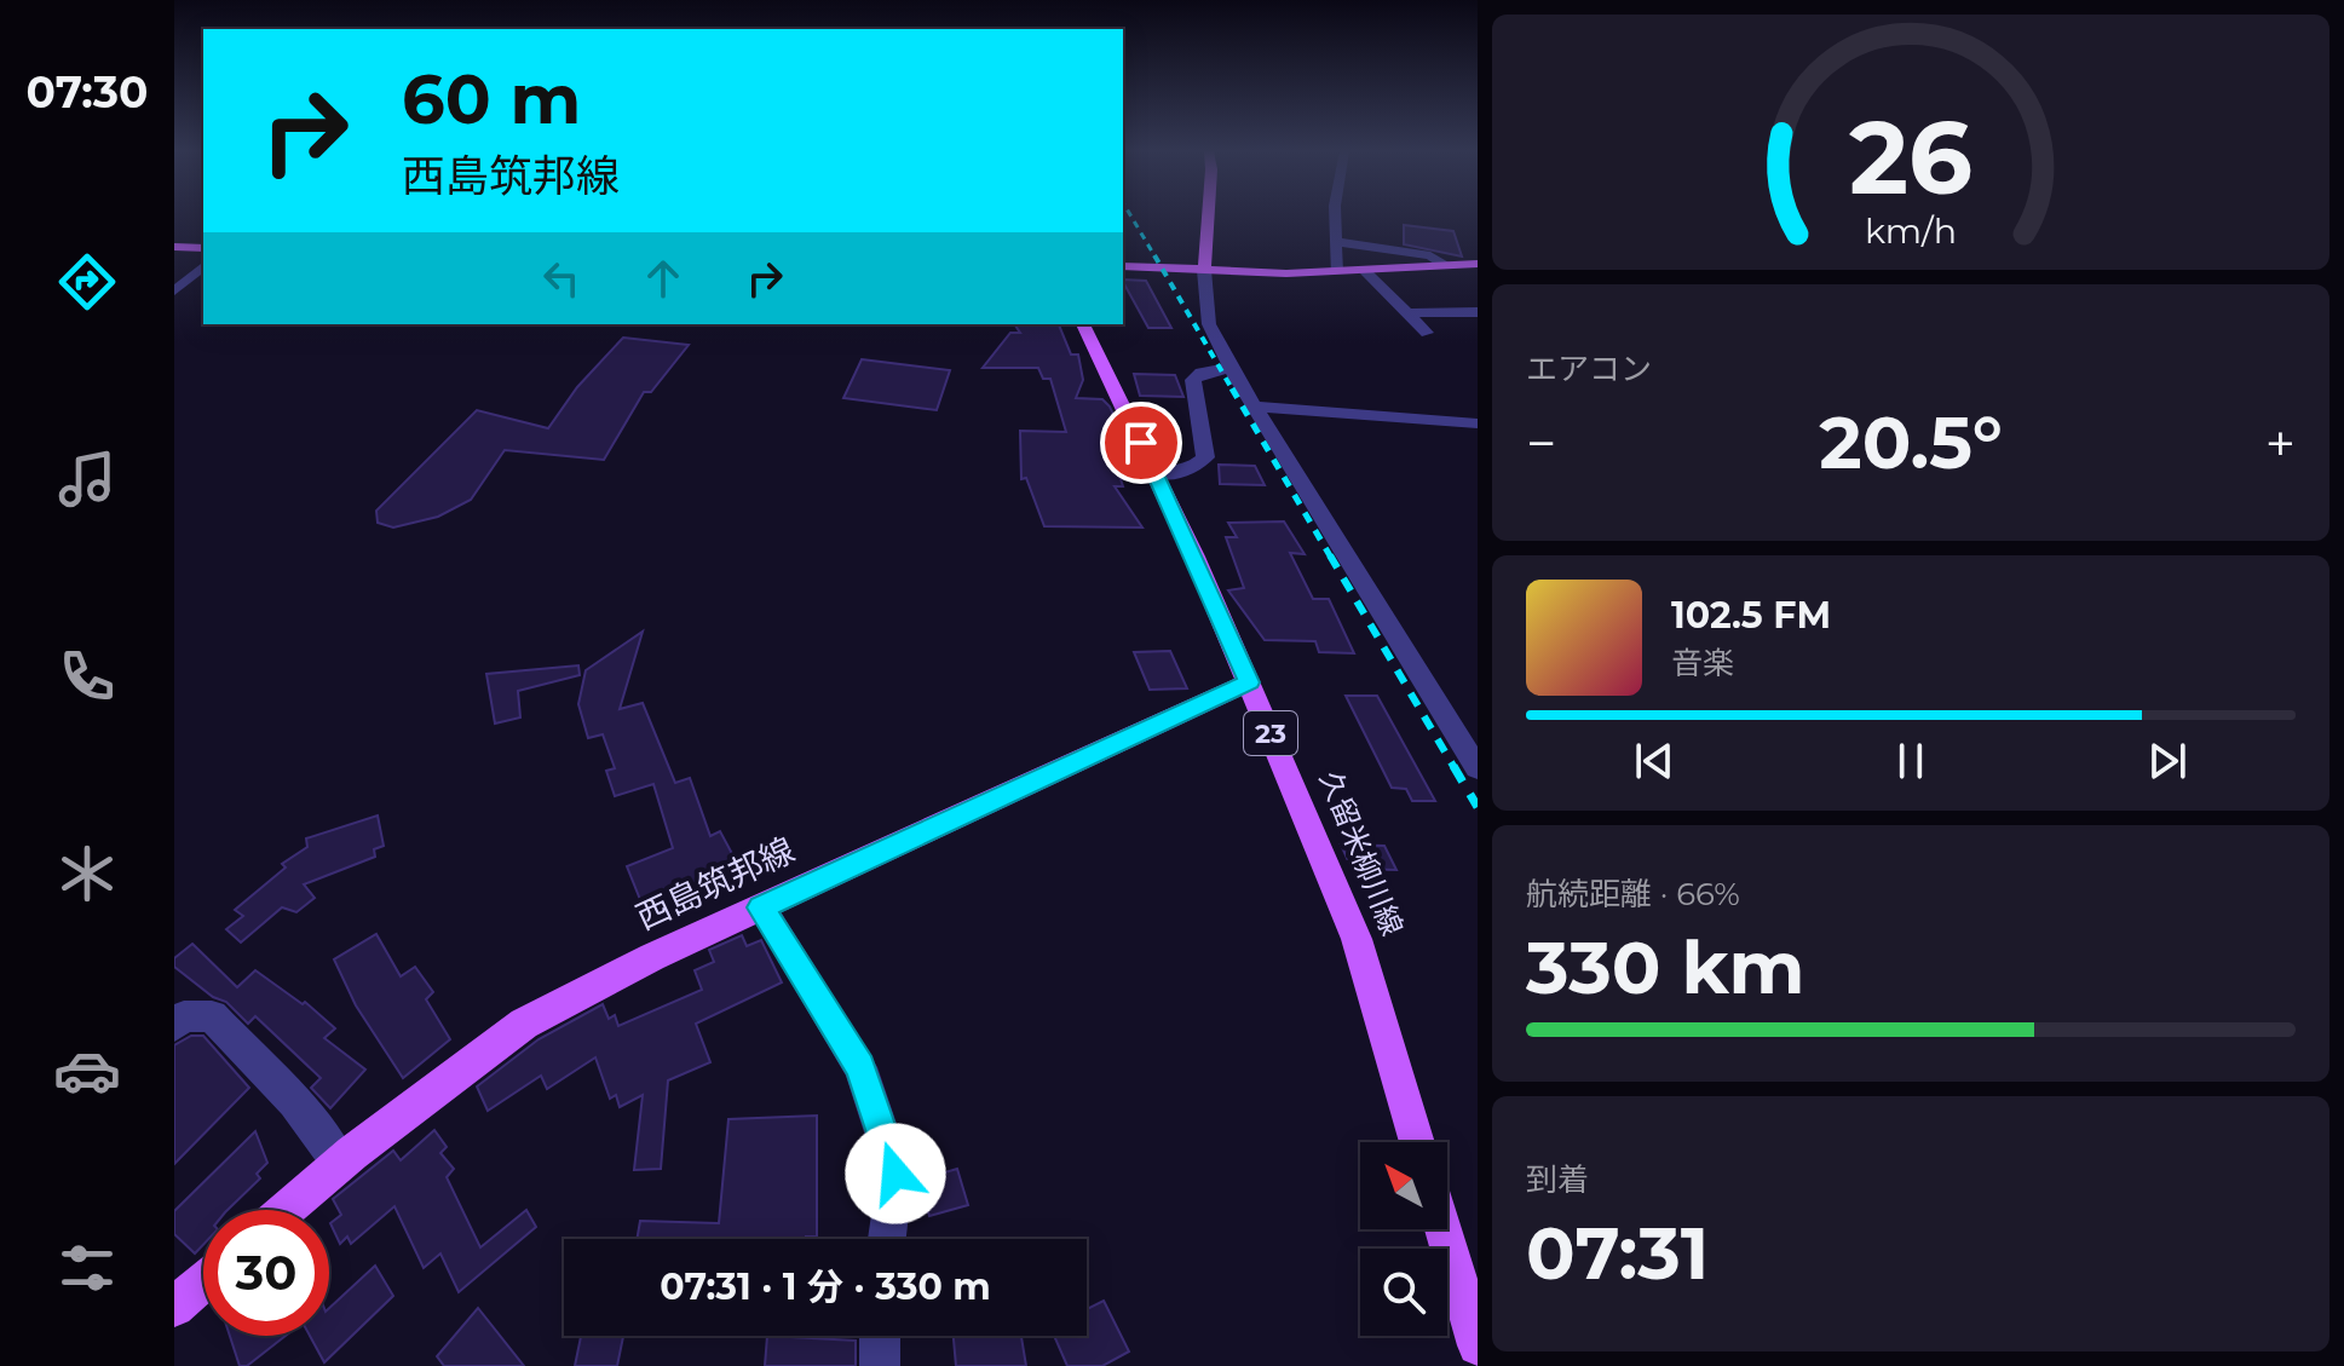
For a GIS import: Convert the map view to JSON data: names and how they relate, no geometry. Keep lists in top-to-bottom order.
{
  "streets": {
    "main road": ["23", "久留米柳川線", "西島筑邦線"]
  },
  "crossings": [
    ["久留米柳川線", "西島筑邦線"]
  ],
  "north": "top left",
  "page": {
    "tabs": "07:30",
    "turn": ["60 m", "西島筑邦線"],
    "tile": [
      "エアコン",
      ["航続距離 · 66%", "330 km"],
      ["到着", "07:31"]
    ],
    "heat": ["−", "20.5°", "+"],
    "song": ["102.5 FM", "音楽"],
    "limit": "30",
    "trip": "07:31 · 1 分 · 330 m",
    "gauge": ["26", "km/h"]
  }
}
